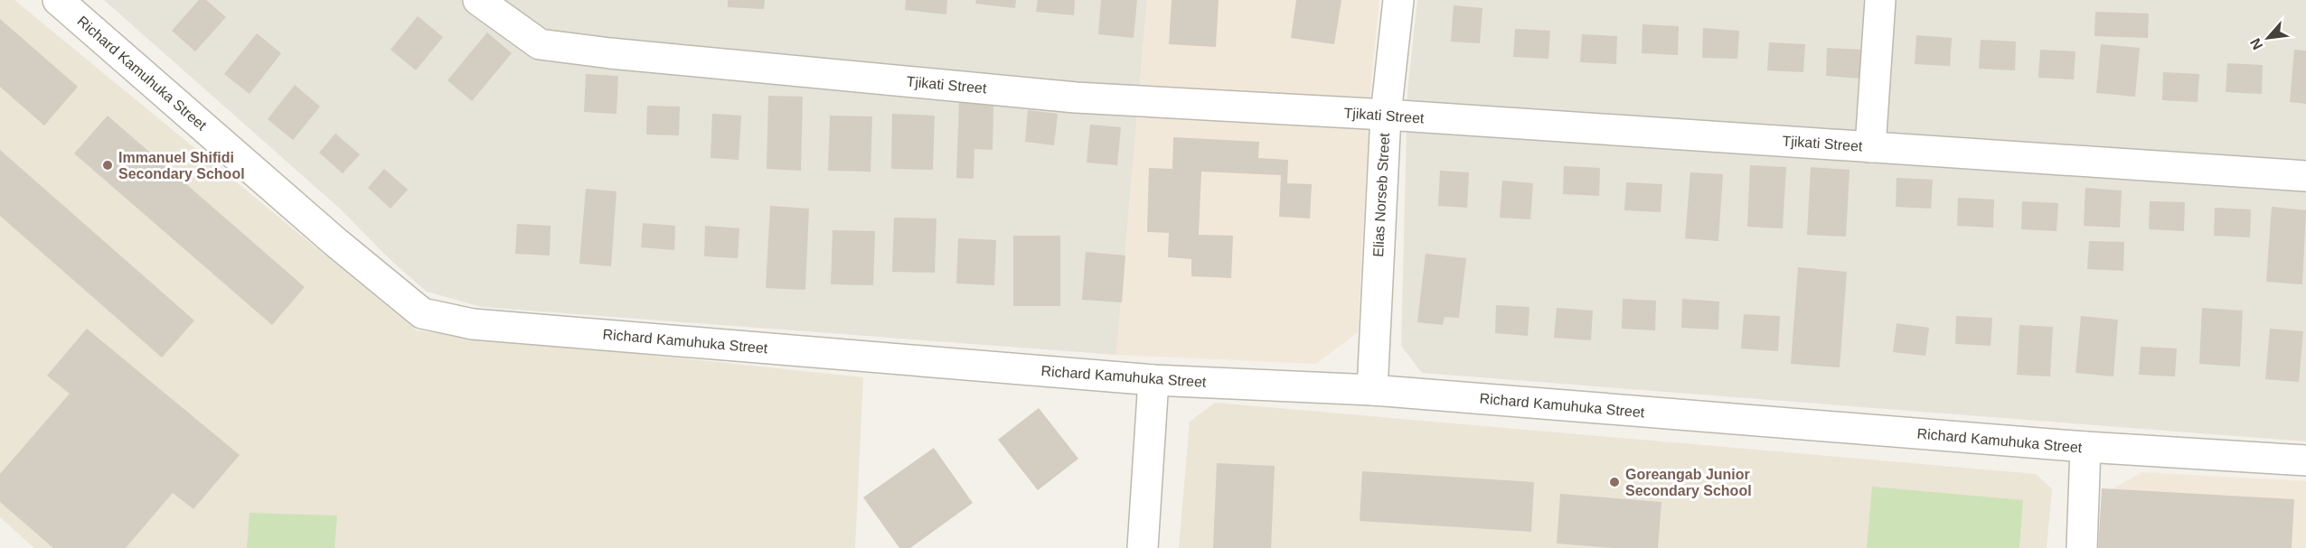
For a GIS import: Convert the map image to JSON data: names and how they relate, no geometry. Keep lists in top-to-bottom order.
{
  "streets": {
    "street": ["Richard Kamuhuka Street", "Tjikati Street", "Elias Norseb Street"]
  },
  "crossings": [
    ["Richard Kamuhuka Street", "Elias Norseb Street"],
    ["Tjikati Street", "Elias Norseb Street"]
  ],
  "places": ["Immanuel Shifidi Secondary School", "Goreangab Junior Secondary School"],
  "north": "bottom left"
}
